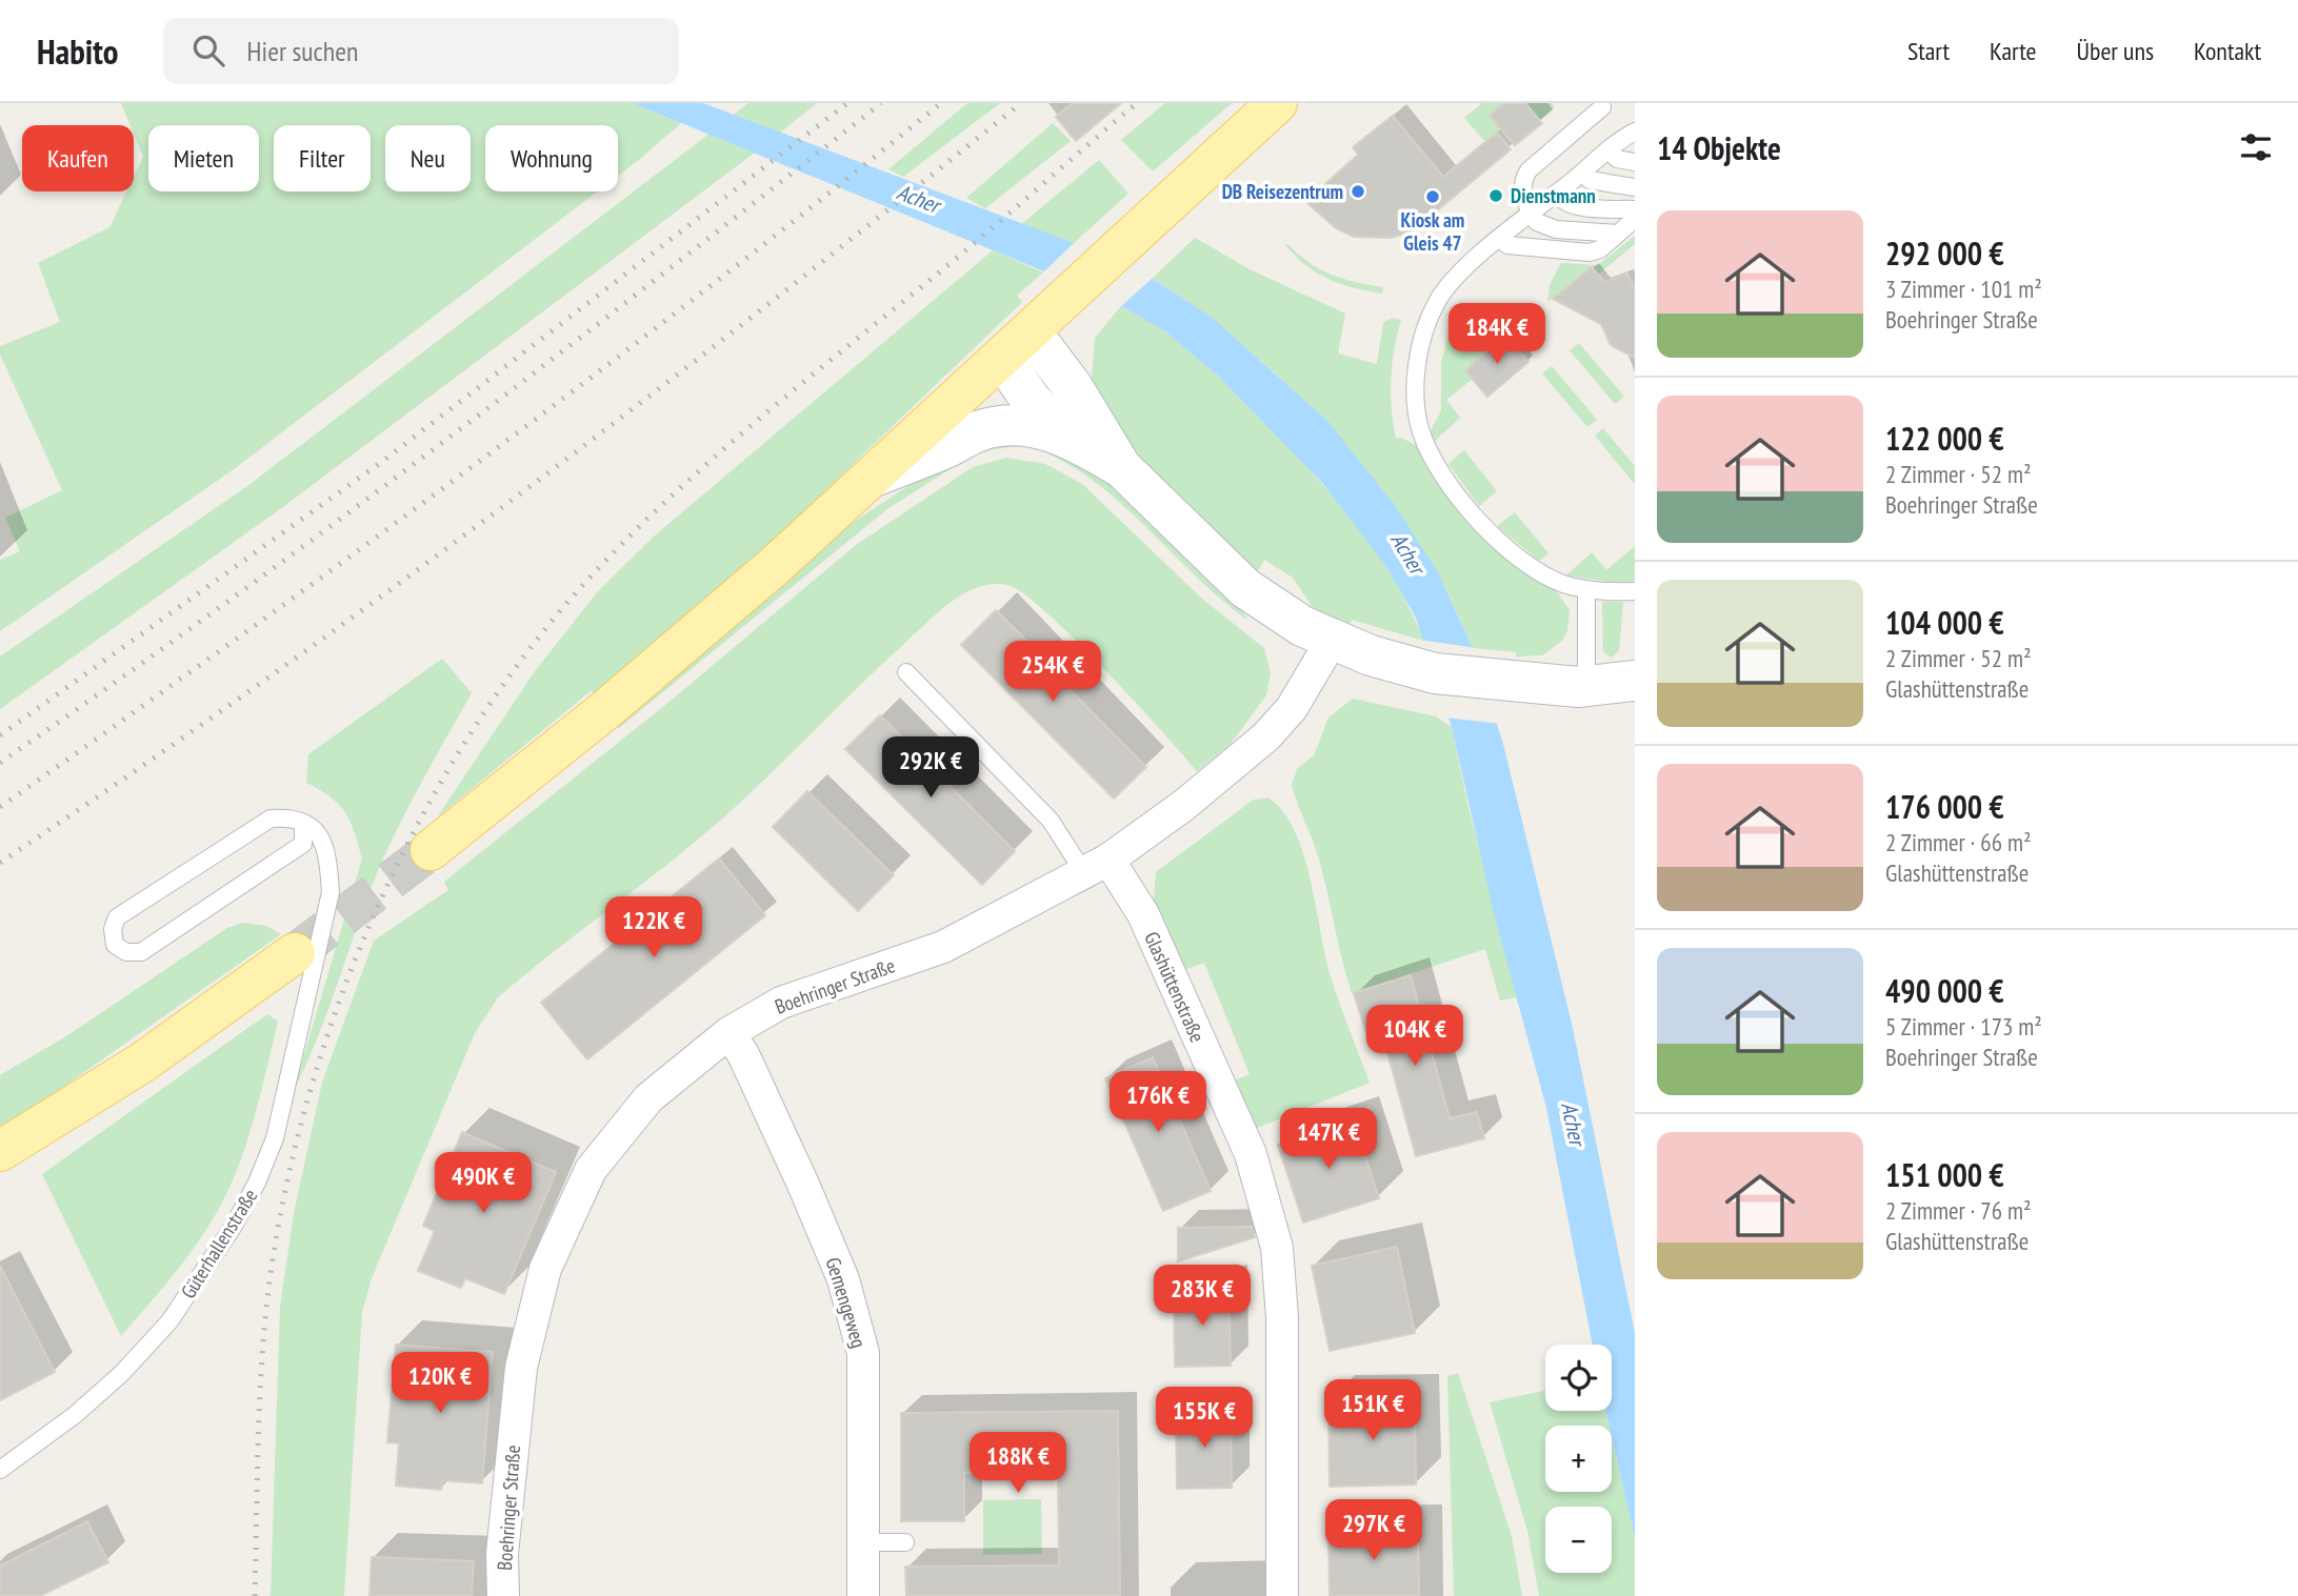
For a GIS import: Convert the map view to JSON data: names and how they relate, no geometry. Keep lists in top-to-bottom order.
{
  "streets": {
    "street": ["Boehringer Straße", "Glashüttenstraße", "Gemengeweg"],
    "lane": ["Güterhallenstraße"]
  },
  "crossings": [
    ["Boehringer Straße", "Glashüttenstraße"],
    ["Boehringer Straße", "Gemengeweg"]
  ],
  "water": ["Acher"],
  "places": ["DB Reisezentrum", "Dienstmann", "Kiosk am Gleis 47"],
  "page": {
    "header": "Habito",
    "search": "Hier suchen",
    "nav": [
      "Start",
      "Karte",
      "Über uns",
      "Kontakt"
    ],
    "heading": "14 Objekte",
    "chip": [
      "Kaufen",
      "Mieten",
      "Filter",
      "Neu",
      "Wohnung"
    ],
    "list": [
      {
        "name": "292 000 €",
        "note": "3 Zimmer · 101 m² · Boehringer Straße"
      },
      {
        "name": "122 000 €",
        "note": "2 Zimmer · 52 m² · Boehringer Straße"
      },
      {
        "name": "104 000 €",
        "note": "2 Zimmer · 52 m² · Glashüttenstraße"
      },
      {
        "name": "176 000 €",
        "note": "2 Zimmer · 66 m² · Glashüttenstraße"
      },
      {
        "name": "490 000 €",
        "note": "5 Zimmer · 173 m² · Boehringer Straße"
      },
      {
        "name": "151 000 €",
        "note": "2 Zimmer · 76 m² · Glashüttenstraße"
      }
    ],
    "price": [
      "184K €",
      "254K €",
      "292K €",
      "122K €",
      "104K €",
      "176K €",
      "147K €",
      "490K €",
      "283K €",
      "120K €",
      "151K €",
      "155K €",
      "188K €",
      "297K €"
    ],
    "map_buttons": ["+", "−"]
  }
}
